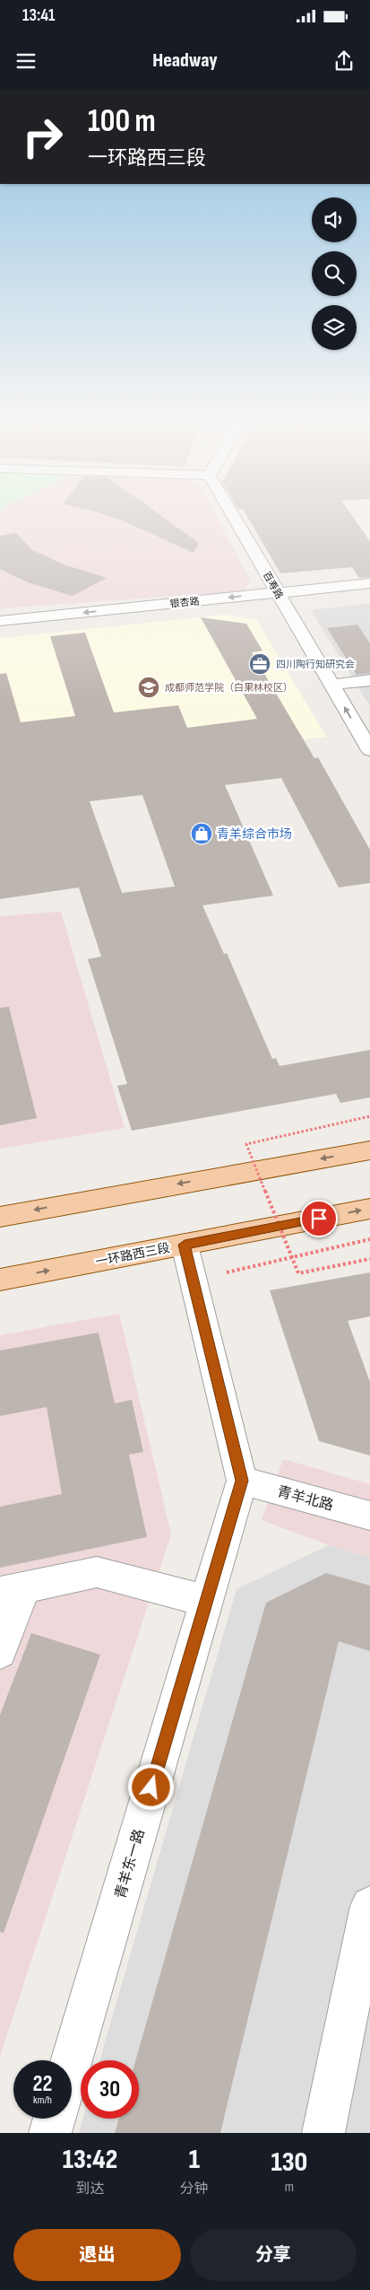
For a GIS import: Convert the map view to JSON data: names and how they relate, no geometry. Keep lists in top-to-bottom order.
{
  "streets": {
    "main road": ["一环路西三段"],
    "street": [
      "百寿路",
      "银杏路",
      "青羊北路",
      "青羊东一路"
    ]
  },
  "crossings": [
    ["百寿路", "银杏路"],
    ["青羊北路", "青羊东一路"]
  ],
  "one_way": ["银杏路"],
  "places": {
    "office": ["四川陶行知研究会"],
    "school or university": ["成都师范学院（白果林校区）"],
    "shop": ["青羊综合市场"]
  },
  "page": {
    "status": "13:41",
    "header": "Headway",
    "turn": ["100 m", "一环路西三段"],
    "speed": "22 km/h",
    "limit": "30",
    "eta": [
      "13:42",
      "到达",
      "1",
      "分钟",
      "130",
      "m"
    ],
    "buttons": ["退出", "分享"]
  }
}
